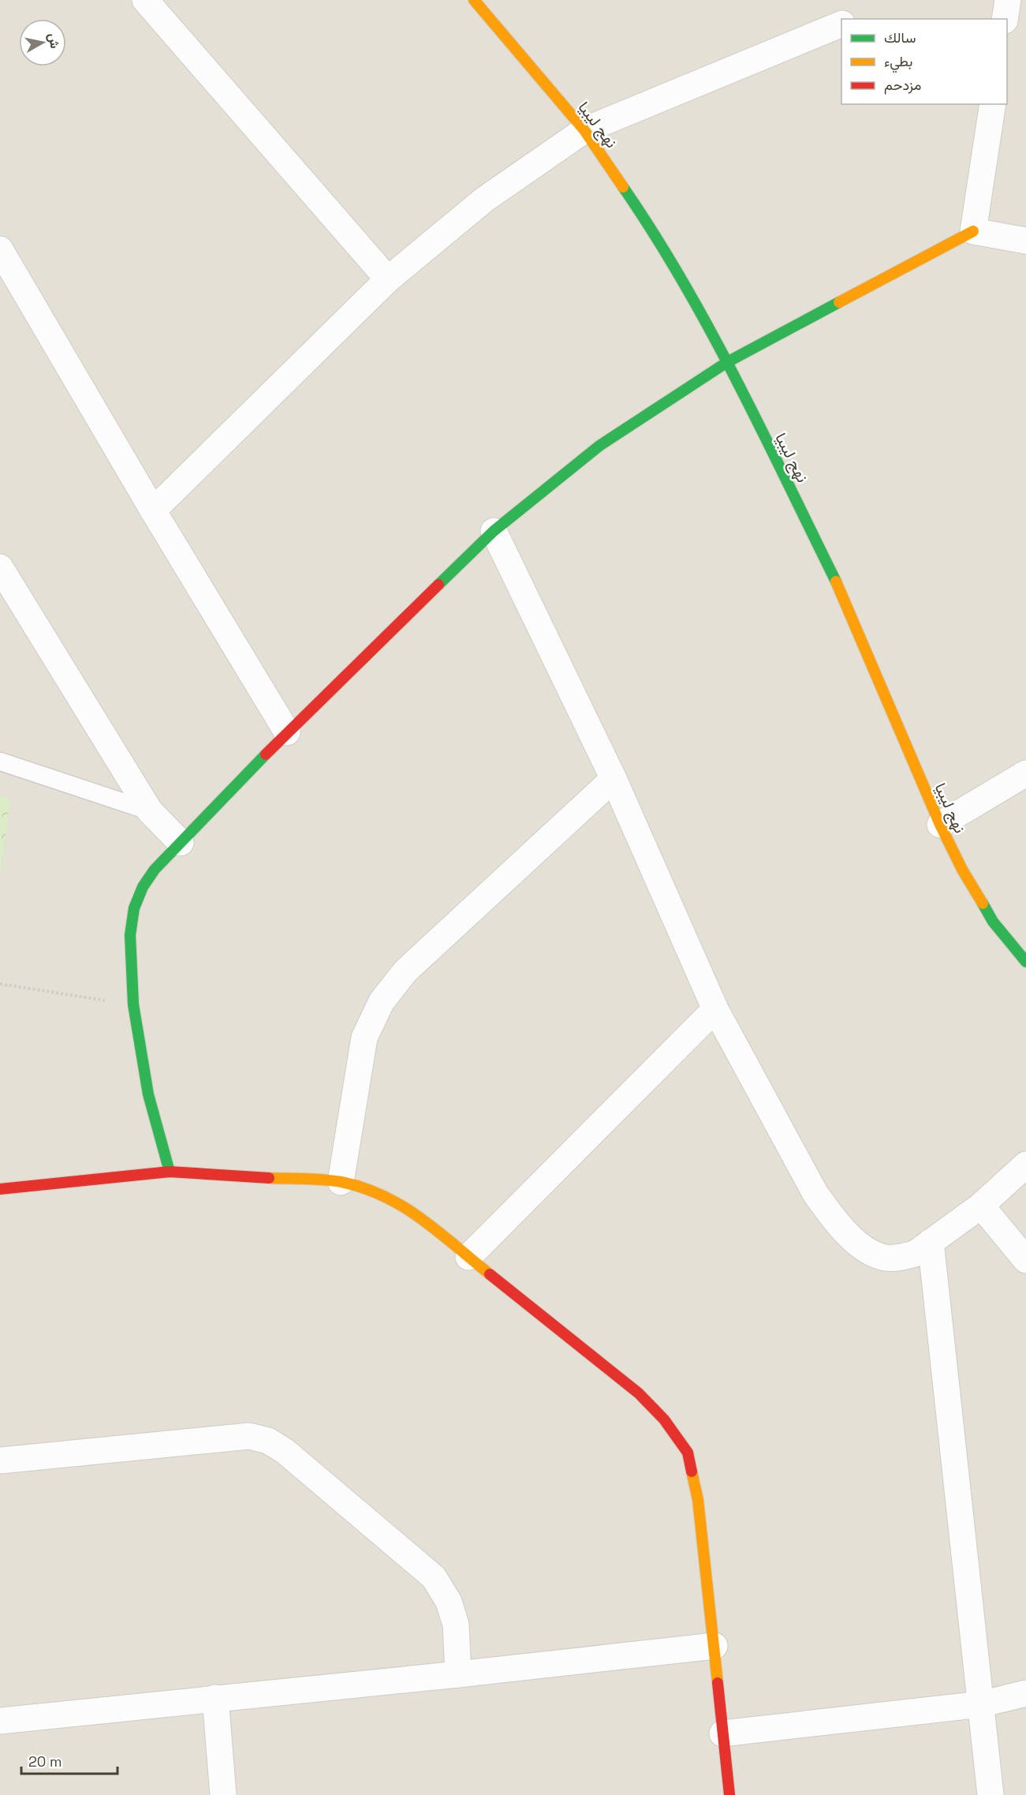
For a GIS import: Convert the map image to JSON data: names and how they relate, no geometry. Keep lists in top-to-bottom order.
{
  "streets": {
    "street": ["نهج ليبيا"]
  },
  "legend": ["سالك", "بطيء", "مزدحم"],
  "scale_bar": "20 m",
  "north": "right"
}
